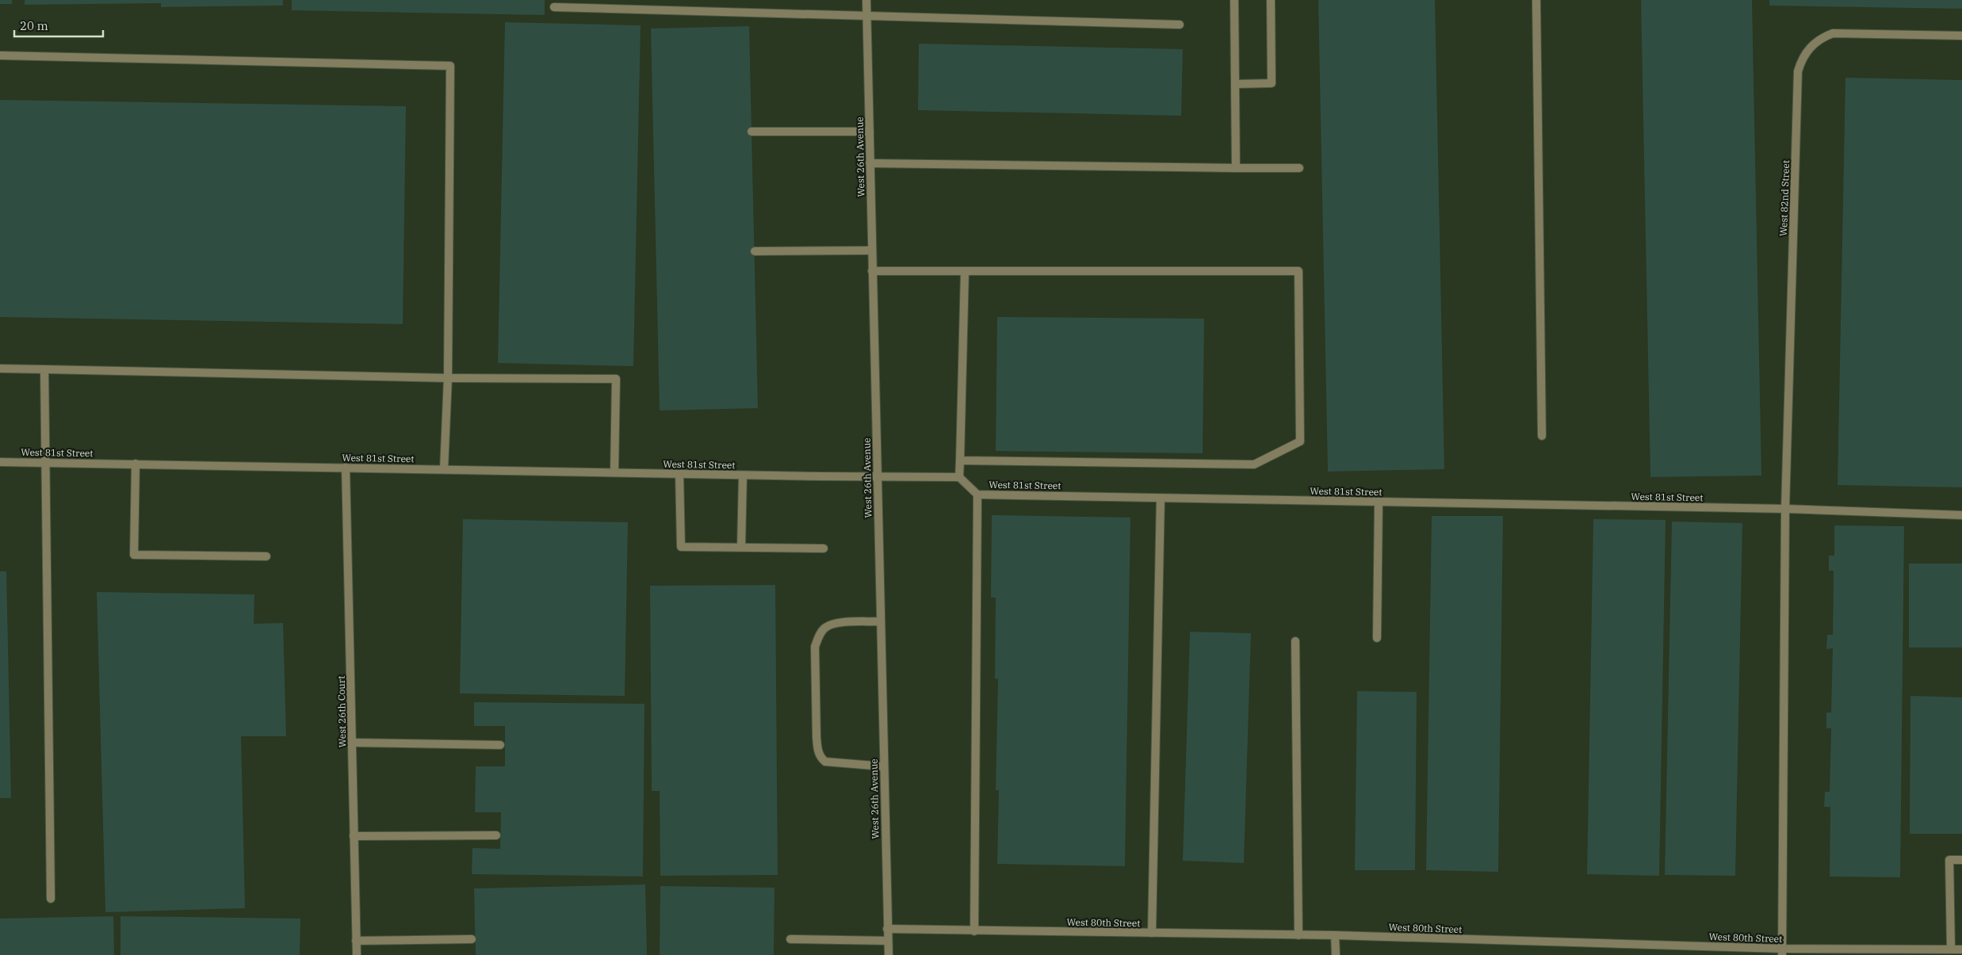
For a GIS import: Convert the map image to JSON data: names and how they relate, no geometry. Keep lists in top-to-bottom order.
{
  "streets": {
    "street": [
      "West 26th Avenue",
      "West 82nd Street",
      "West 81st Street",
      "West 26th Court",
      "West 80th Street"
    ]
  },
  "crossings": [
    ["West 26th Avenue", "West 81st Street"],
    ["West 26th Avenue", "West 80th Street"],
    ["West 82nd Street", "West 81st Street"],
    ["West 82nd Street", "West 80th Street"],
    ["West 81st Street", "West 26th Court"]
  ],
  "scale_bar": "20 m"
}
